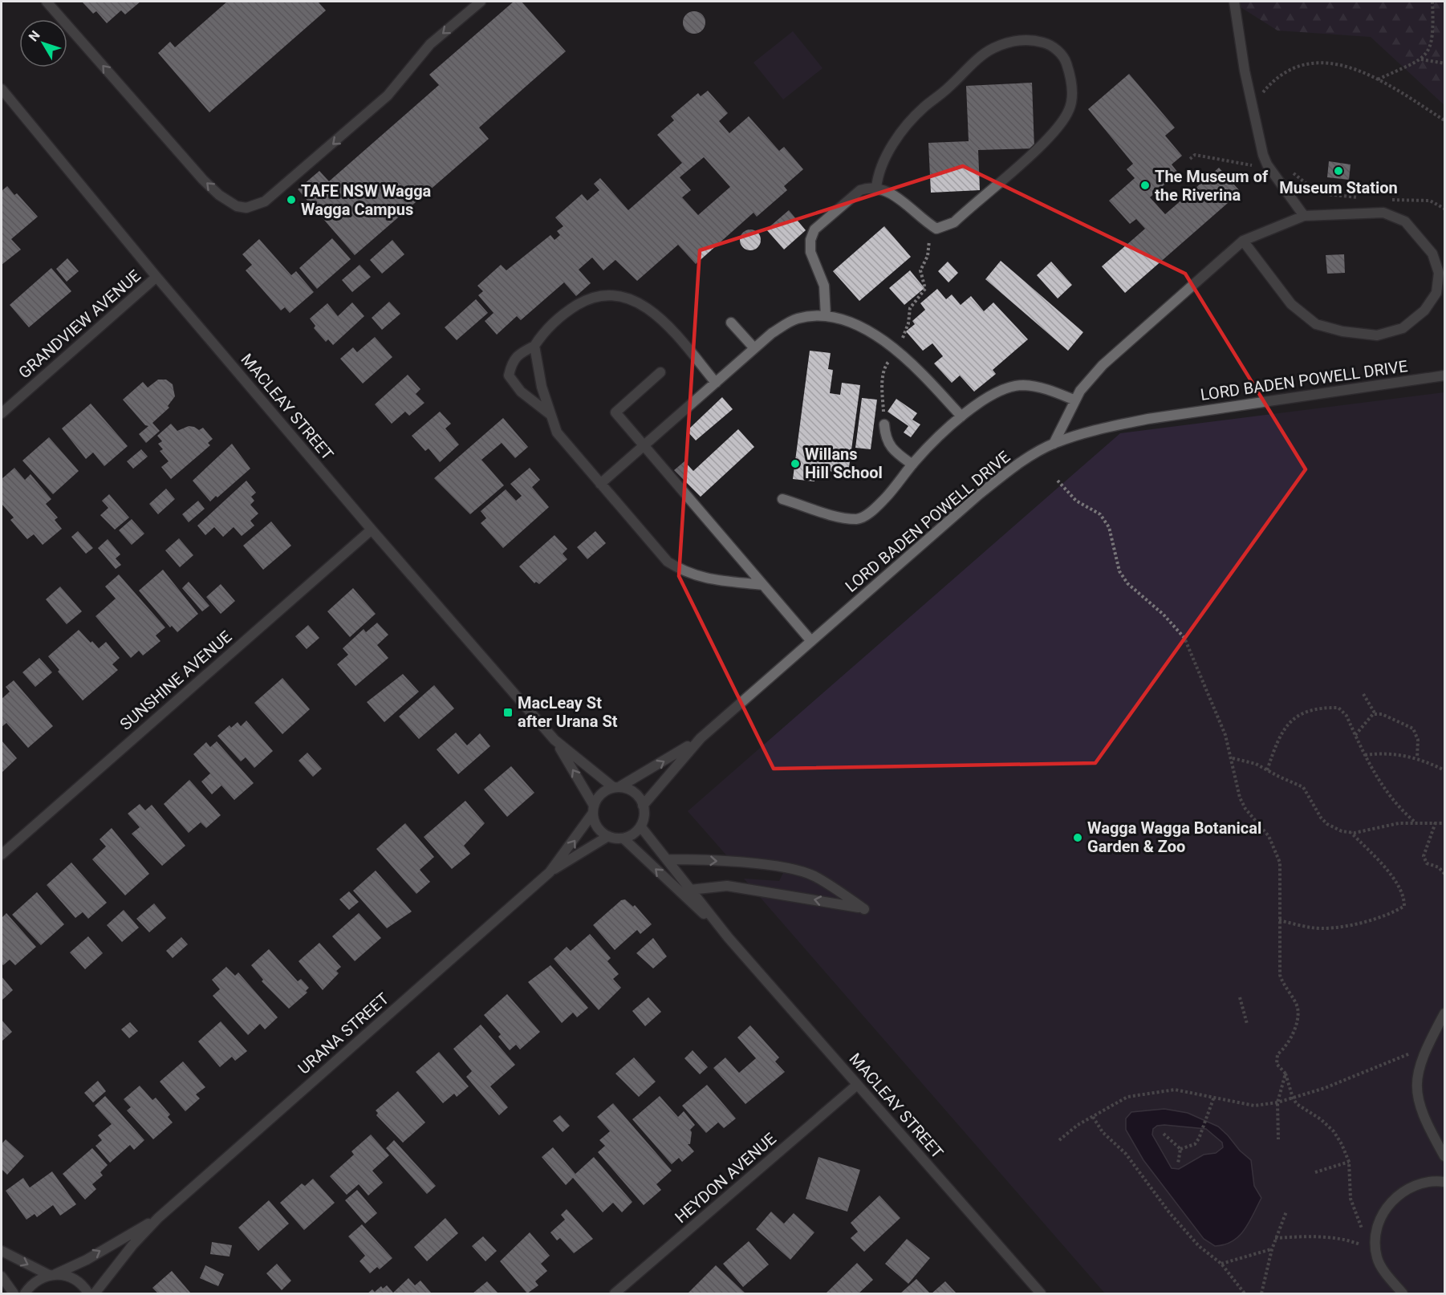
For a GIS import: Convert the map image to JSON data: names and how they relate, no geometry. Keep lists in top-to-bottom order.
{
  "streets": {
    "street": [
      "GRANDVIEW AVENUE",
      "LORD BADEN POWELL DRIVE",
      "MACLEAY STREET",
      "SUNSHINE AVENUE",
      "URANA STREET",
      "HEYDON AVENUE"
    ]
  },
  "crossings": [
    ["GRANDVIEW AVENUE", "MACLEAY STREET"],
    ["LORD BADEN POWELL DRIVE", "MACLEAY STREET"],
    ["LORD BADEN POWELL DRIVE", "URANA STREET"],
    ["MACLEAY STREET", "SUNSHINE AVENUE"],
    ["MACLEAY STREET", "URANA STREET"],
    ["MACLEAY STREET", "HEYDON AVENUE"]
  ],
  "places": {
    "other": [
      "Museum Station",
      "The Museum of the Riverina",
      "TAFE NSW Wagga Wagga Campus",
      "Willans Hill School",
      "Wagga Wagga Botanical Garden & Zoo"
    ],
    "transit": ["MacLeay St after Urana St"]
  },
  "north": "top left"
}
